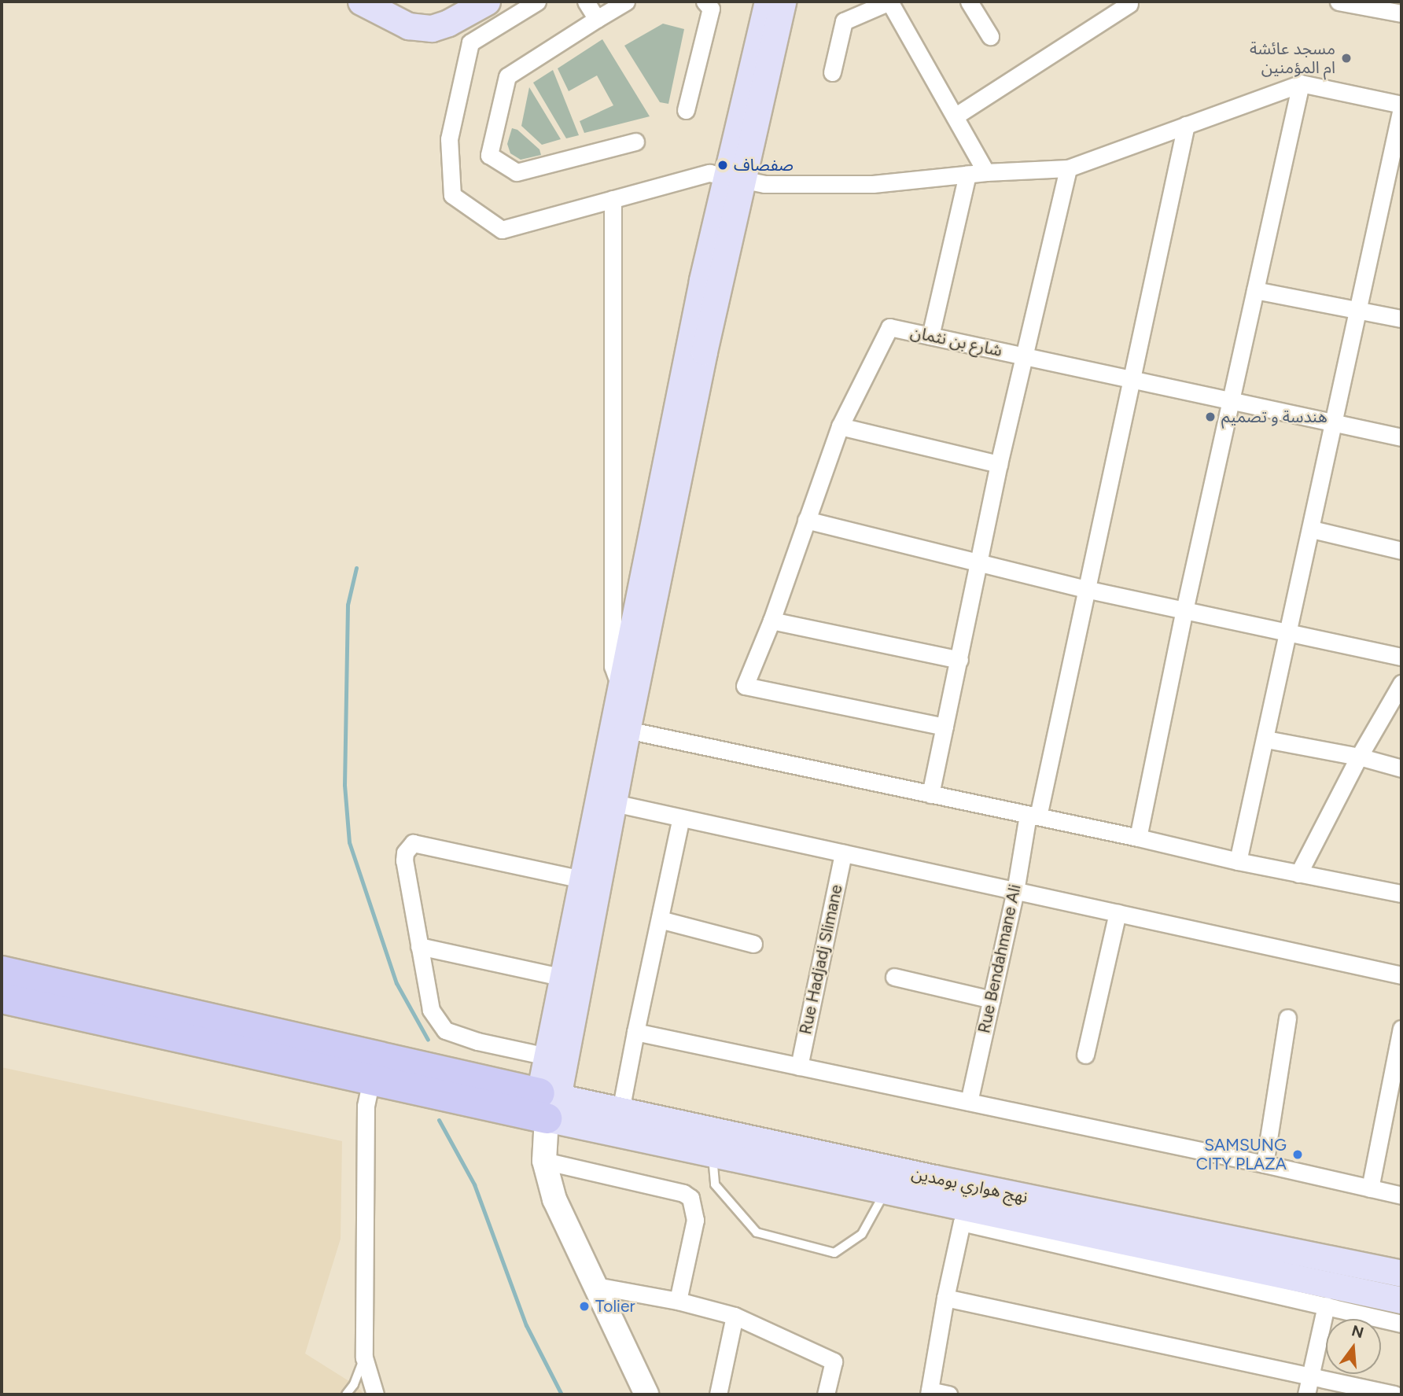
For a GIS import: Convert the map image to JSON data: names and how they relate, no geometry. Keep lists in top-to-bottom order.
{
  "streets": {
    "main road": ["نهج هواري بومدين"],
    "street": ["شارع بن نثمان", "Rue Bendahmane Ali", "Rue Hadjadj Slimane"]
  },
  "crossings": [
    ["شارع بن نثمان", "Rue Bendahmane Ali"]
  ],
  "places": [
    "مسجد عائشة ام المؤمنين",
    "صفصاف",
    "هندسة و تصميم",
    "SAMSUNG CITY PLAZA",
    "Tolier"
  ],
  "north": "top"
}
